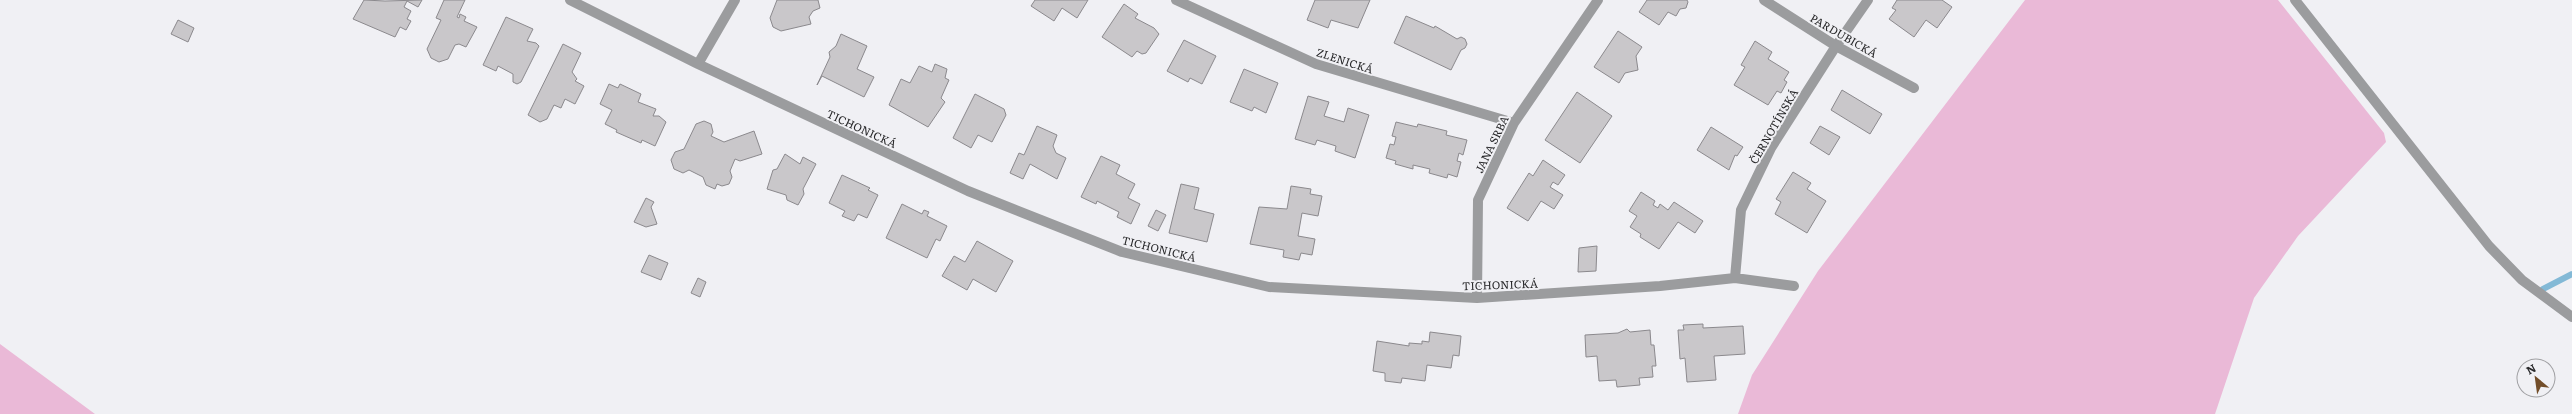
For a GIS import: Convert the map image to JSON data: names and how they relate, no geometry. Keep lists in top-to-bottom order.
{
  "streets": {
    "street": [
      "PARDUBICKÁ",
      "ZLENICKÁ",
      "ČERNOTÍNSKÁ",
      "TICHONICKÁ",
      "JANA SRBA"
    ]
  },
  "crossings": [
    ["PARDUBICKÁ", "ČERNOTÍNSKÁ"],
    ["ZLENICKÁ", "JANA SRBA"],
    ["ČERNOTÍNSKÁ", "TICHONICKÁ"],
    ["TICHONICKÁ", "JANA SRBA"]
  ],
  "north": "top left"
}
